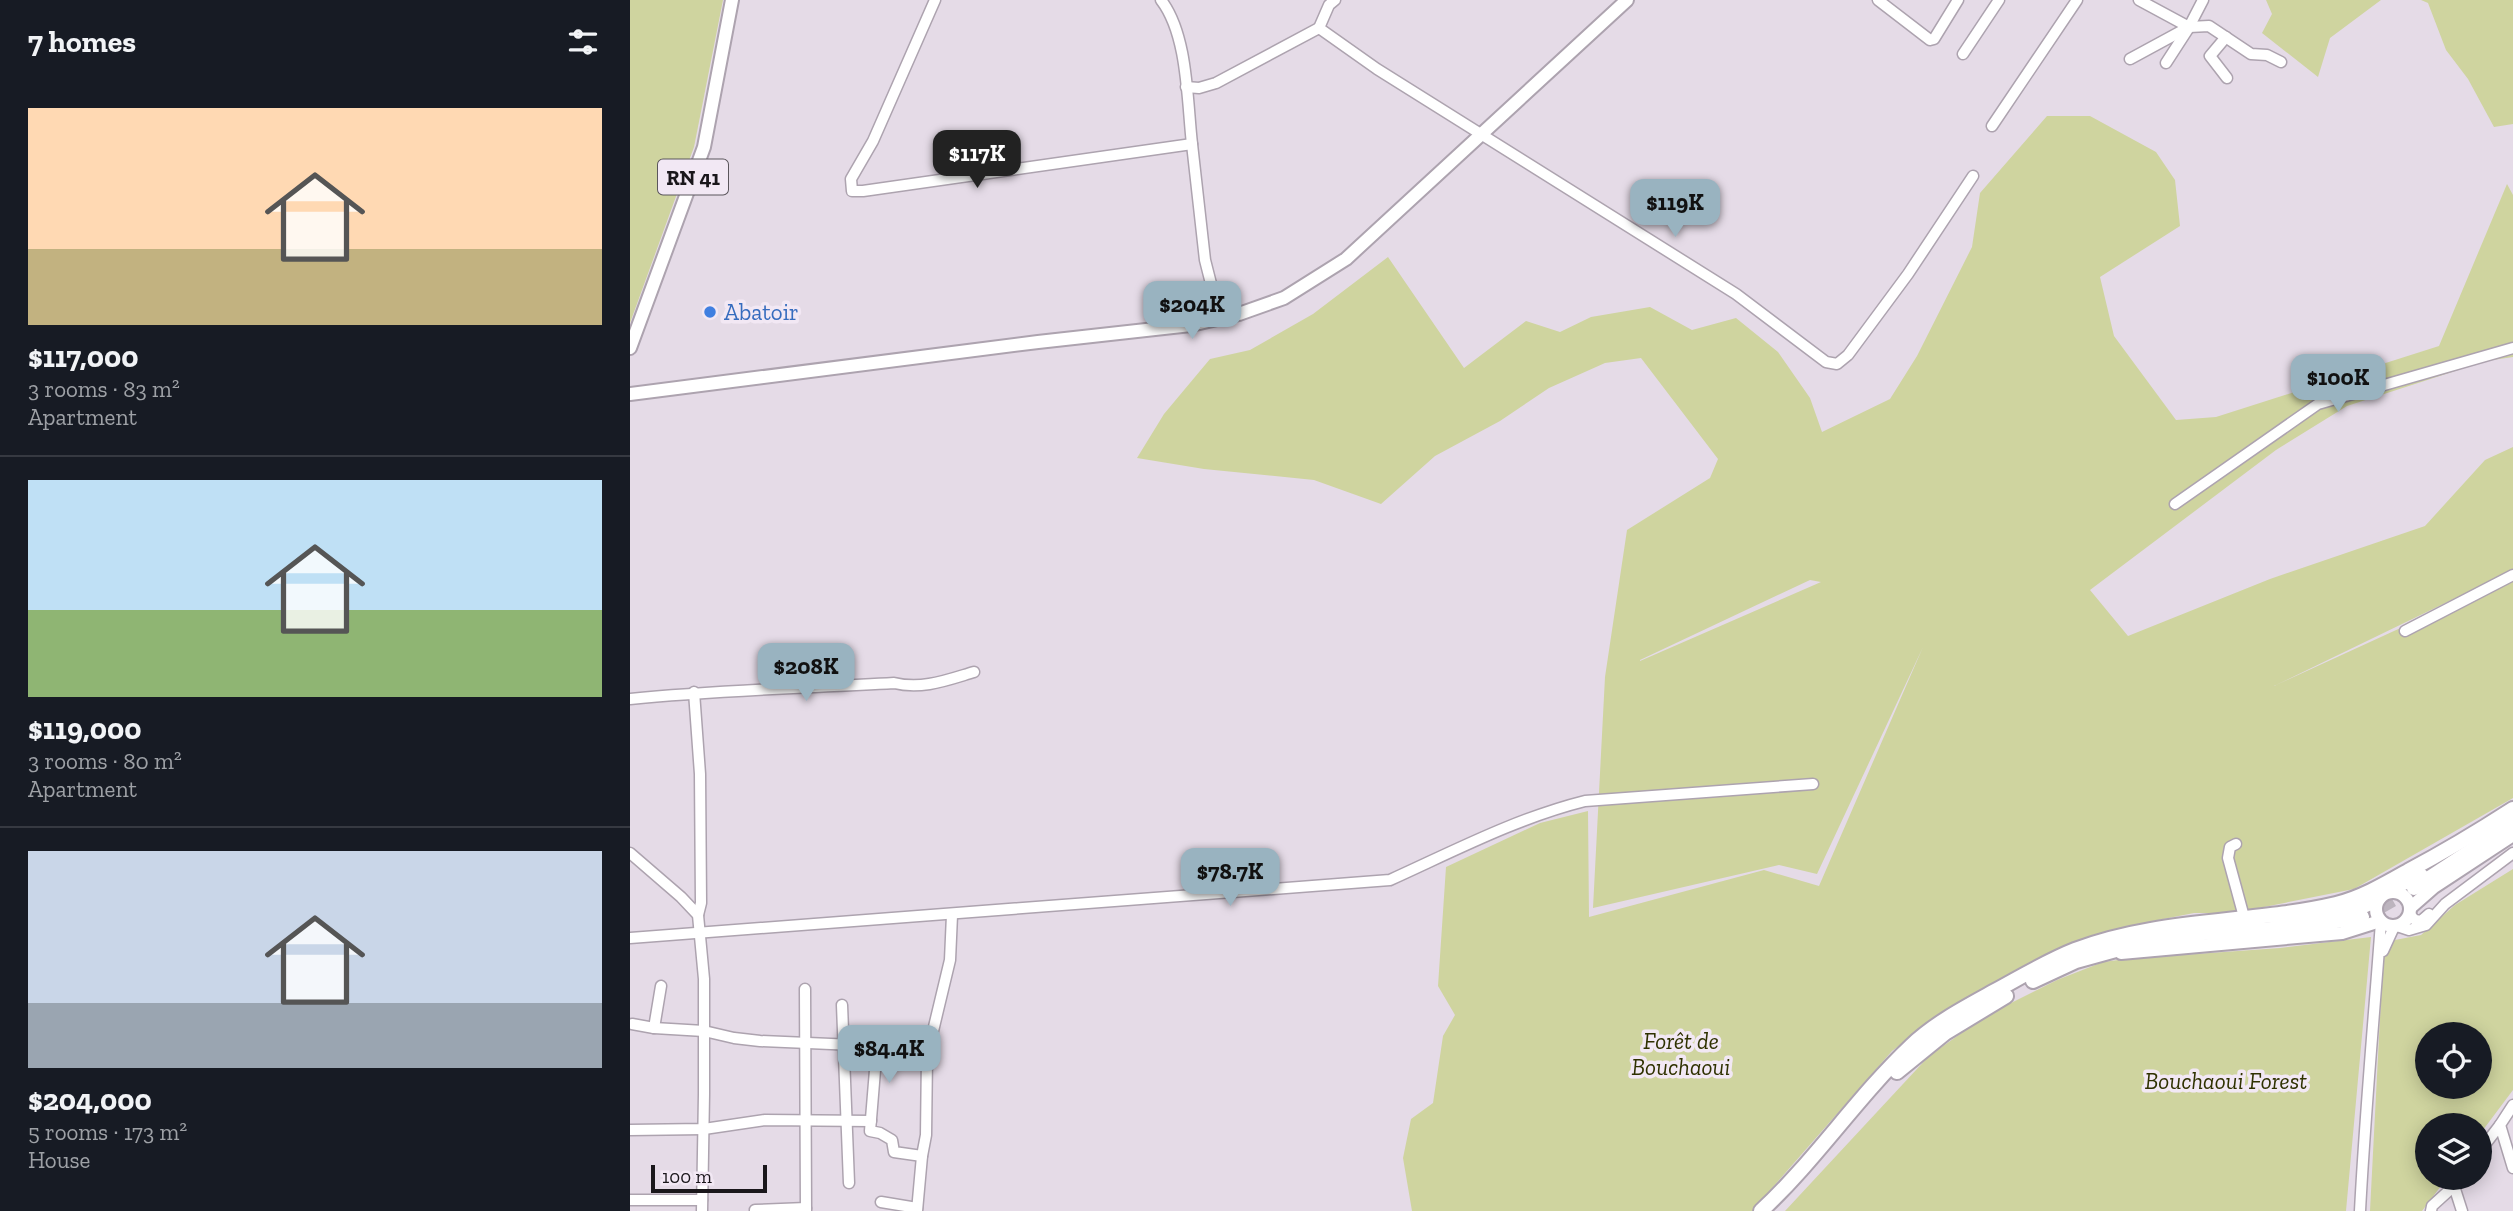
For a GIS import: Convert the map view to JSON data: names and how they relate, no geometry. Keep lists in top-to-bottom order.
{
  "streets": {
    "main road": ["RN 41"]
  },
  "parks": ["Forêt de Bouchaoui", "Bouchaoui Forest"],
  "places": ["Abatoir"],
  "scale_bar": "100 m",
  "page": {
    "heading": "7 homes",
    "list": [
      {
        "name": "$117,000",
        "note": "3 rooms · 83 m² · Apartment"
      },
      {
        "name": "$119,000",
        "note": "3 rooms · 80 m² · Apartment"
      },
      {
        "name": "$204,000",
        "note": "5 rooms · 173 m² · House"
      }
    ],
    "price": [
      "$117K",
      "$119K",
      "$204K",
      "$100K",
      "$208K",
      "$78.7K",
      "$84.4K"
    ],
    "scale": "100 m"
  }
}
